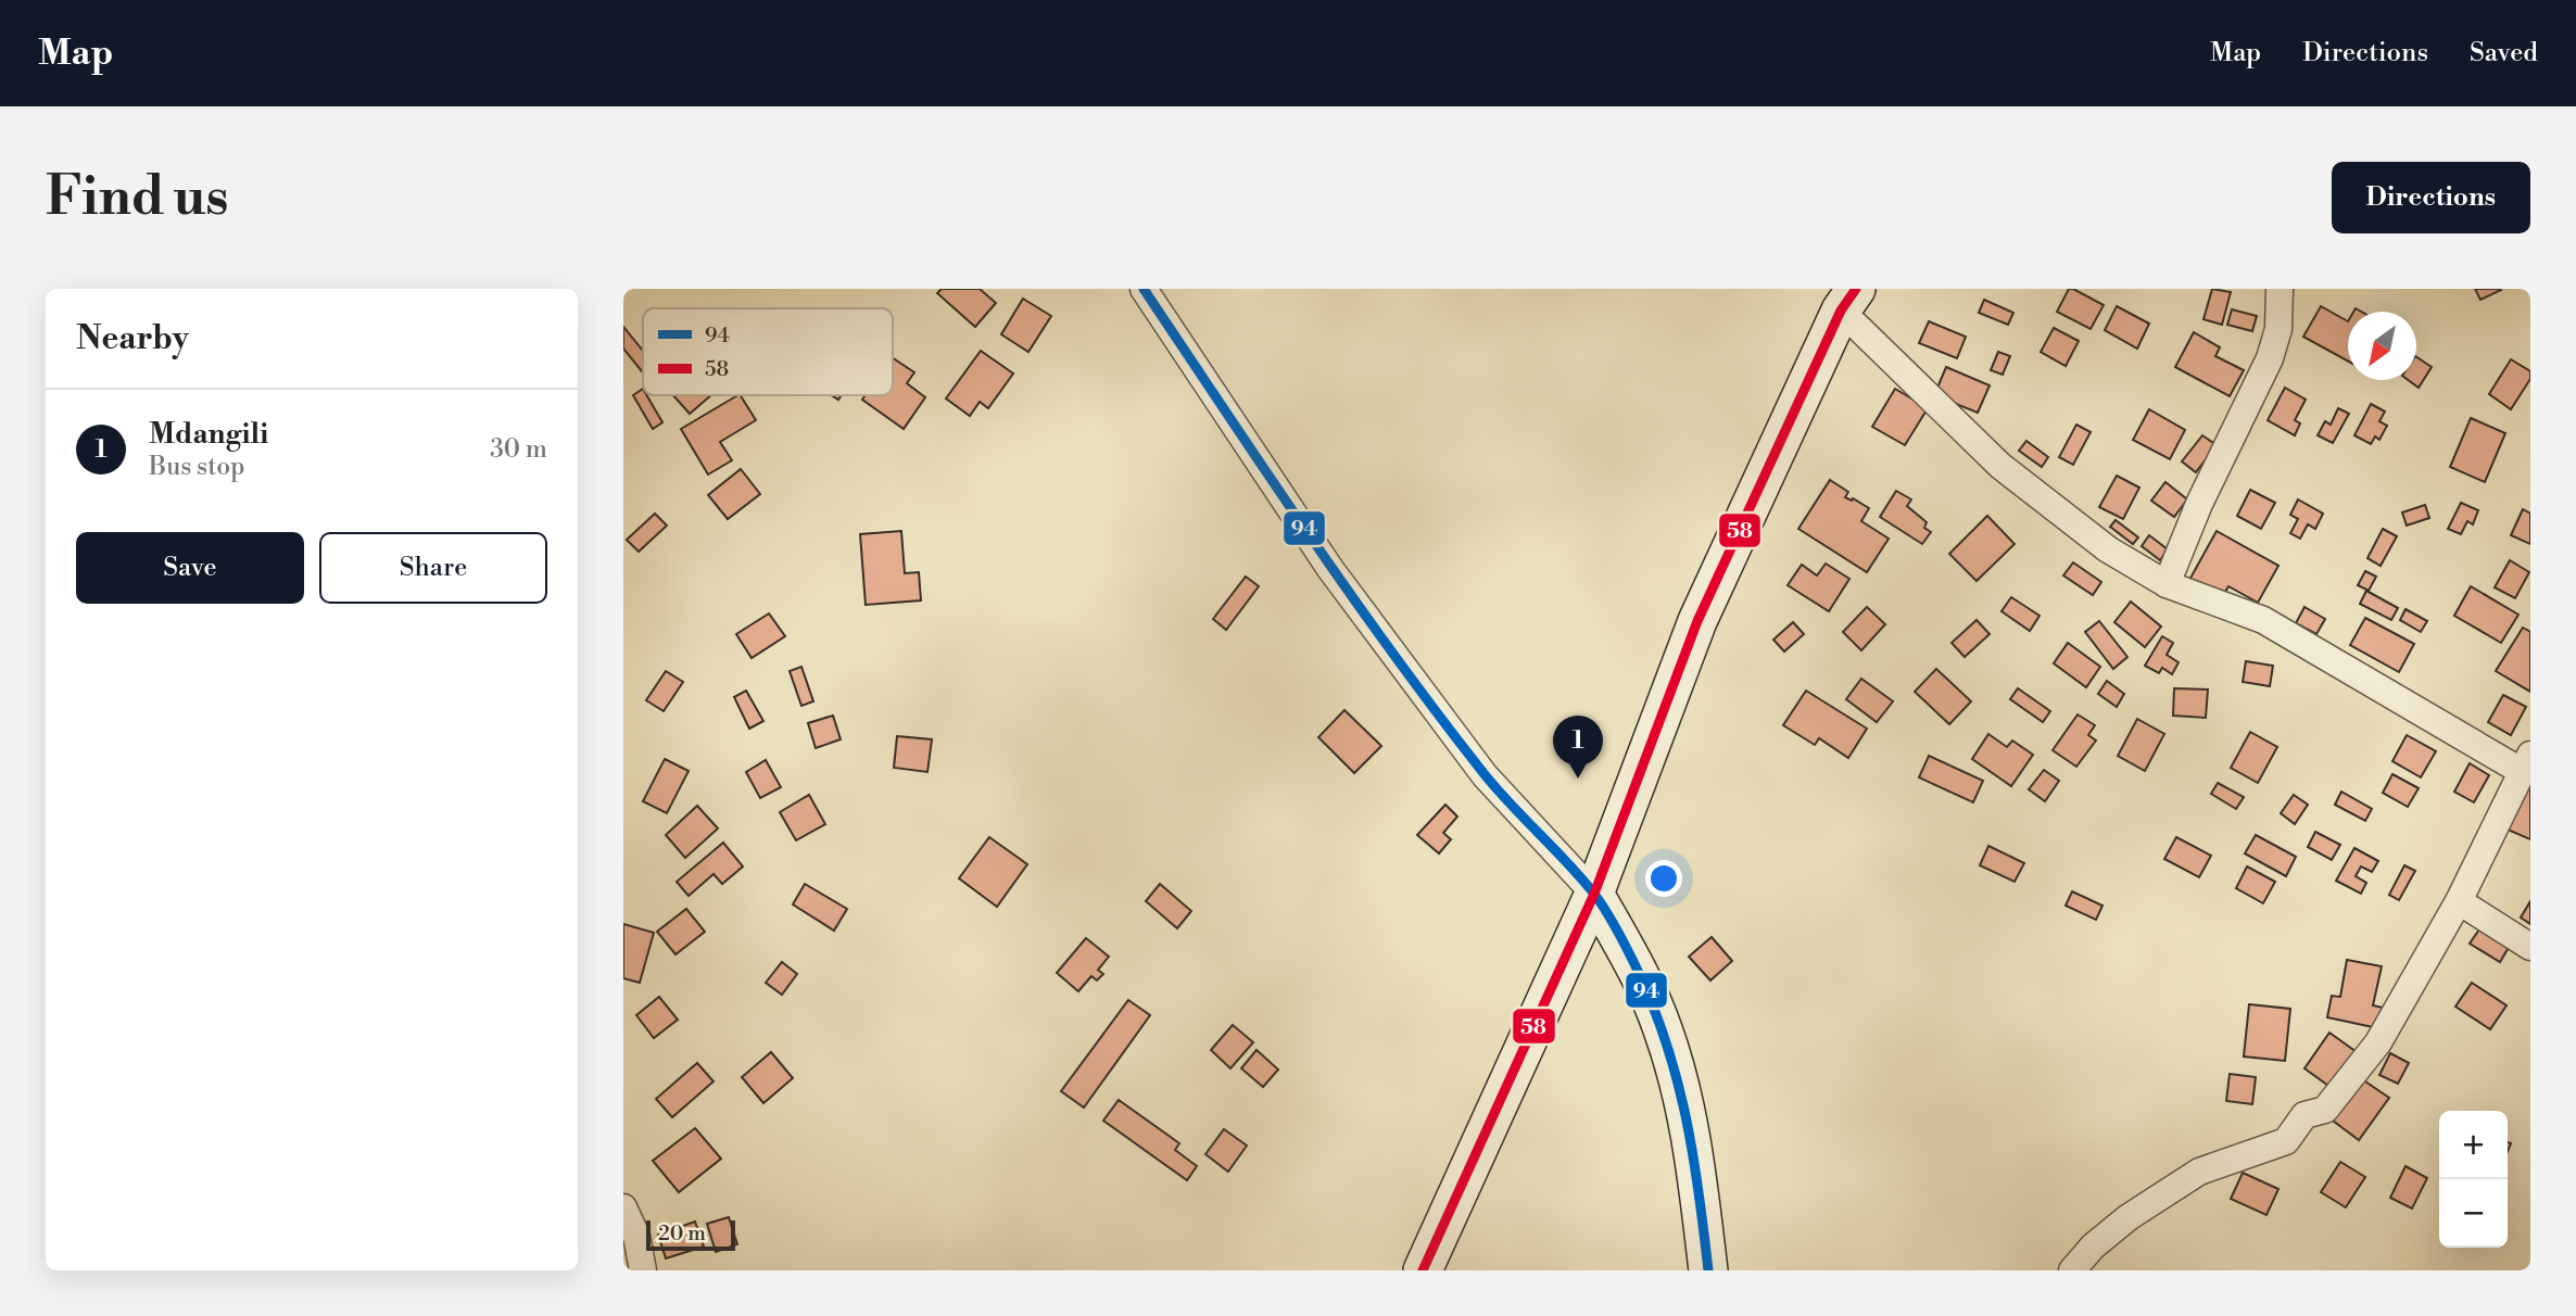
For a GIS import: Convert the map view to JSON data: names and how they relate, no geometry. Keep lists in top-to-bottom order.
{
  "lines": ["transit line 94", "transit line 58"],
  "legend": ["94", "58"],
  "scale_bar": "20 m",
  "north": "bottom left",
  "page": {
    "header": "Map",
    "nav": ["Map", "Directions", "Saved"],
    "buttons": [
      "Directions",
      ["Save", "Share"]
    ],
    "title": "Find us",
    "heading": "Nearby",
    "list": [
      {
        "mark": "1",
        "name": "Mdangili",
        "note": "Bus stop",
        "value": "30 m"
      }
    ],
    "pins": "1",
    "map_buttons": ["+", "−"],
    "scale": "20 m"
  }
}
